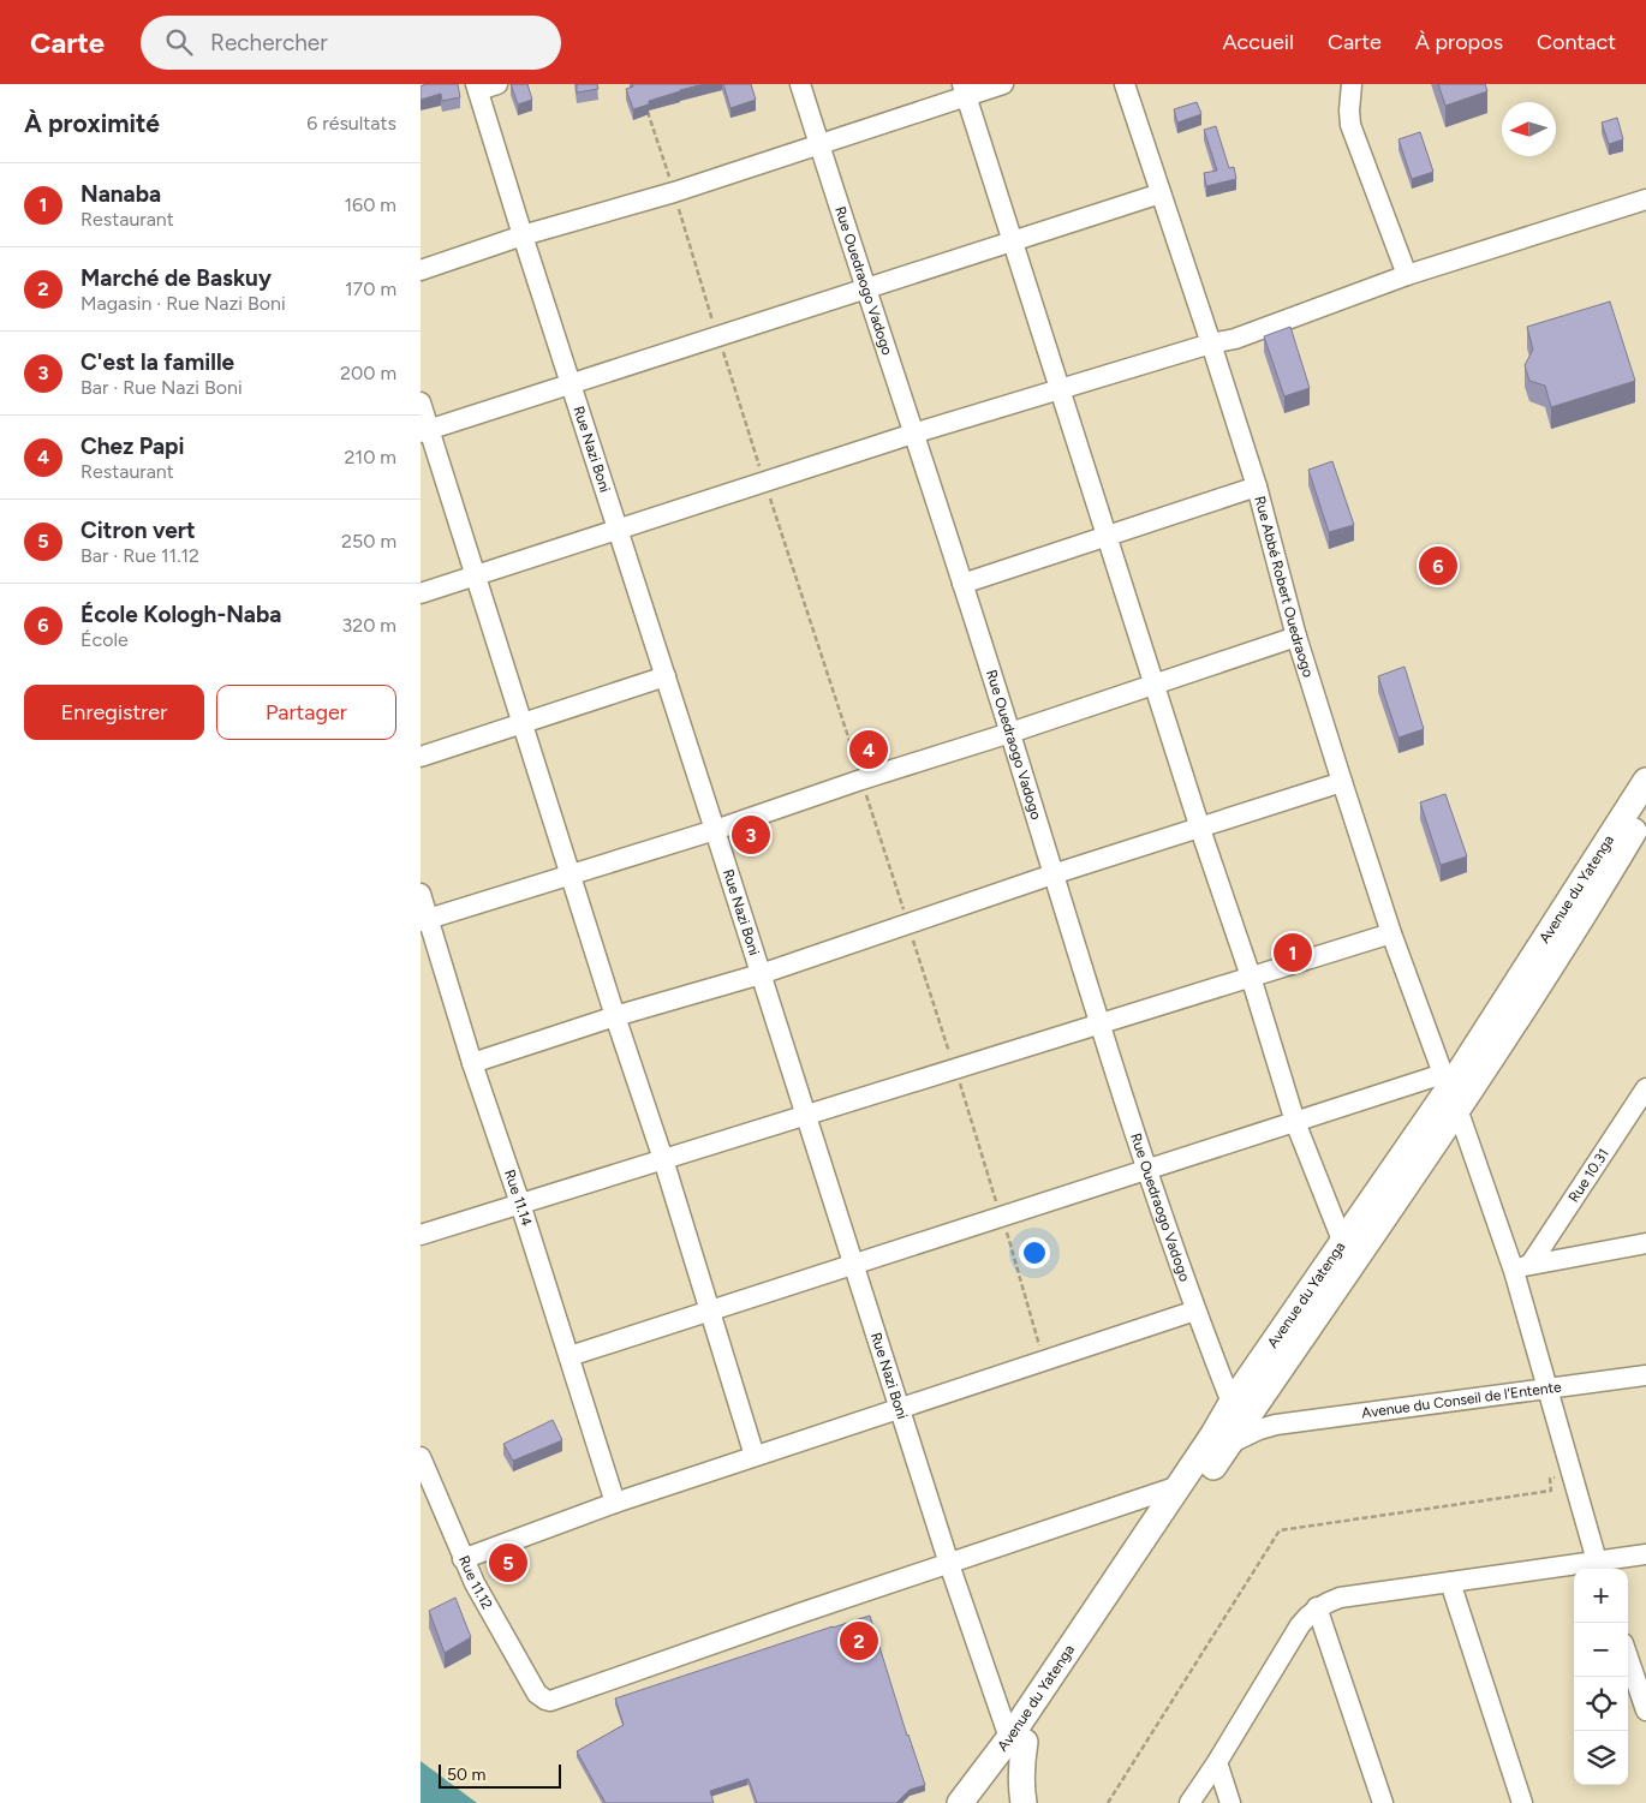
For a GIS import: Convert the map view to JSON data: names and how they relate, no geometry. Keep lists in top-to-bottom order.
{
  "streets": {
    "main road": ["Avenue du Yatenga"],
    "street": [
      "Rue Ouedraogo Vadogo",
      "Rue Nazi Boni",
      "Rue Abbé Robert Ouedraogo",
      "Rue 10.31",
      "Rue 11.14",
      "Avenue du Conseil de l'Entente",
      "Rue 11.12"
    ]
  },
  "crossings": [
    ["Rue Ouedraogo Vadogo", "Avenue du Yatenga"],
    ["Rue Nazi Boni", "Avenue du Yatenga"],
    ["Rue Nazi Boni", "Rue 11.12"],
    ["Rue Abbé Robert Ouedraogo", "Avenue du Yatenga"],
    ["Rue Abbé Robert Ouedraogo", "Rue 10.31"],
    ["Rue Abbé Robert Ouedraogo", "Avenue du Conseil de l'Entente"],
    ["Avenue du Yatenga", "Avenue du Conseil de l'Entente"]
  ],
  "scale_bar": "50 m",
  "north": "left",
  "page": {
    "header": "Carte",
    "search": "Rechercher",
    "nav": [
      "Accueil",
      "Carte",
      "À propos",
      "Contact"
    ],
    "heading": ["À proximité", "6 résultats"],
    "list": [
      {
        "mark": "1",
        "name": "Nanaba",
        "note": "Restaurant",
        "value": "160 m"
      },
      {
        "mark": "2",
        "name": "Marché de Baskuy",
        "note": "Magasin · Rue Nazi Boni",
        "value": "170 m"
      },
      {
        "mark": "3",
        "name": "C'est la famille",
        "note": "Bar · Rue Nazi Boni",
        "value": "200 m"
      },
      {
        "mark": "4",
        "name": "Chez Papi",
        "note": "Restaurant",
        "value": "210 m"
      },
      {
        "mark": "5",
        "name": "Citron vert",
        "note": "Bar · Rue 11.12",
        "value": "250 m"
      },
      {
        "mark": "6",
        "name": "École Kologh-Naba",
        "note": "École",
        "value": "320 m"
      }
    ],
    "pins": [
      "6",
      "4",
      "3",
      "1",
      "5",
      "2"
    ],
    "buttons": ["Enregistrer", "Partager"],
    "map_buttons": ["+", "−"],
    "scale": "50 m"
  }
}
